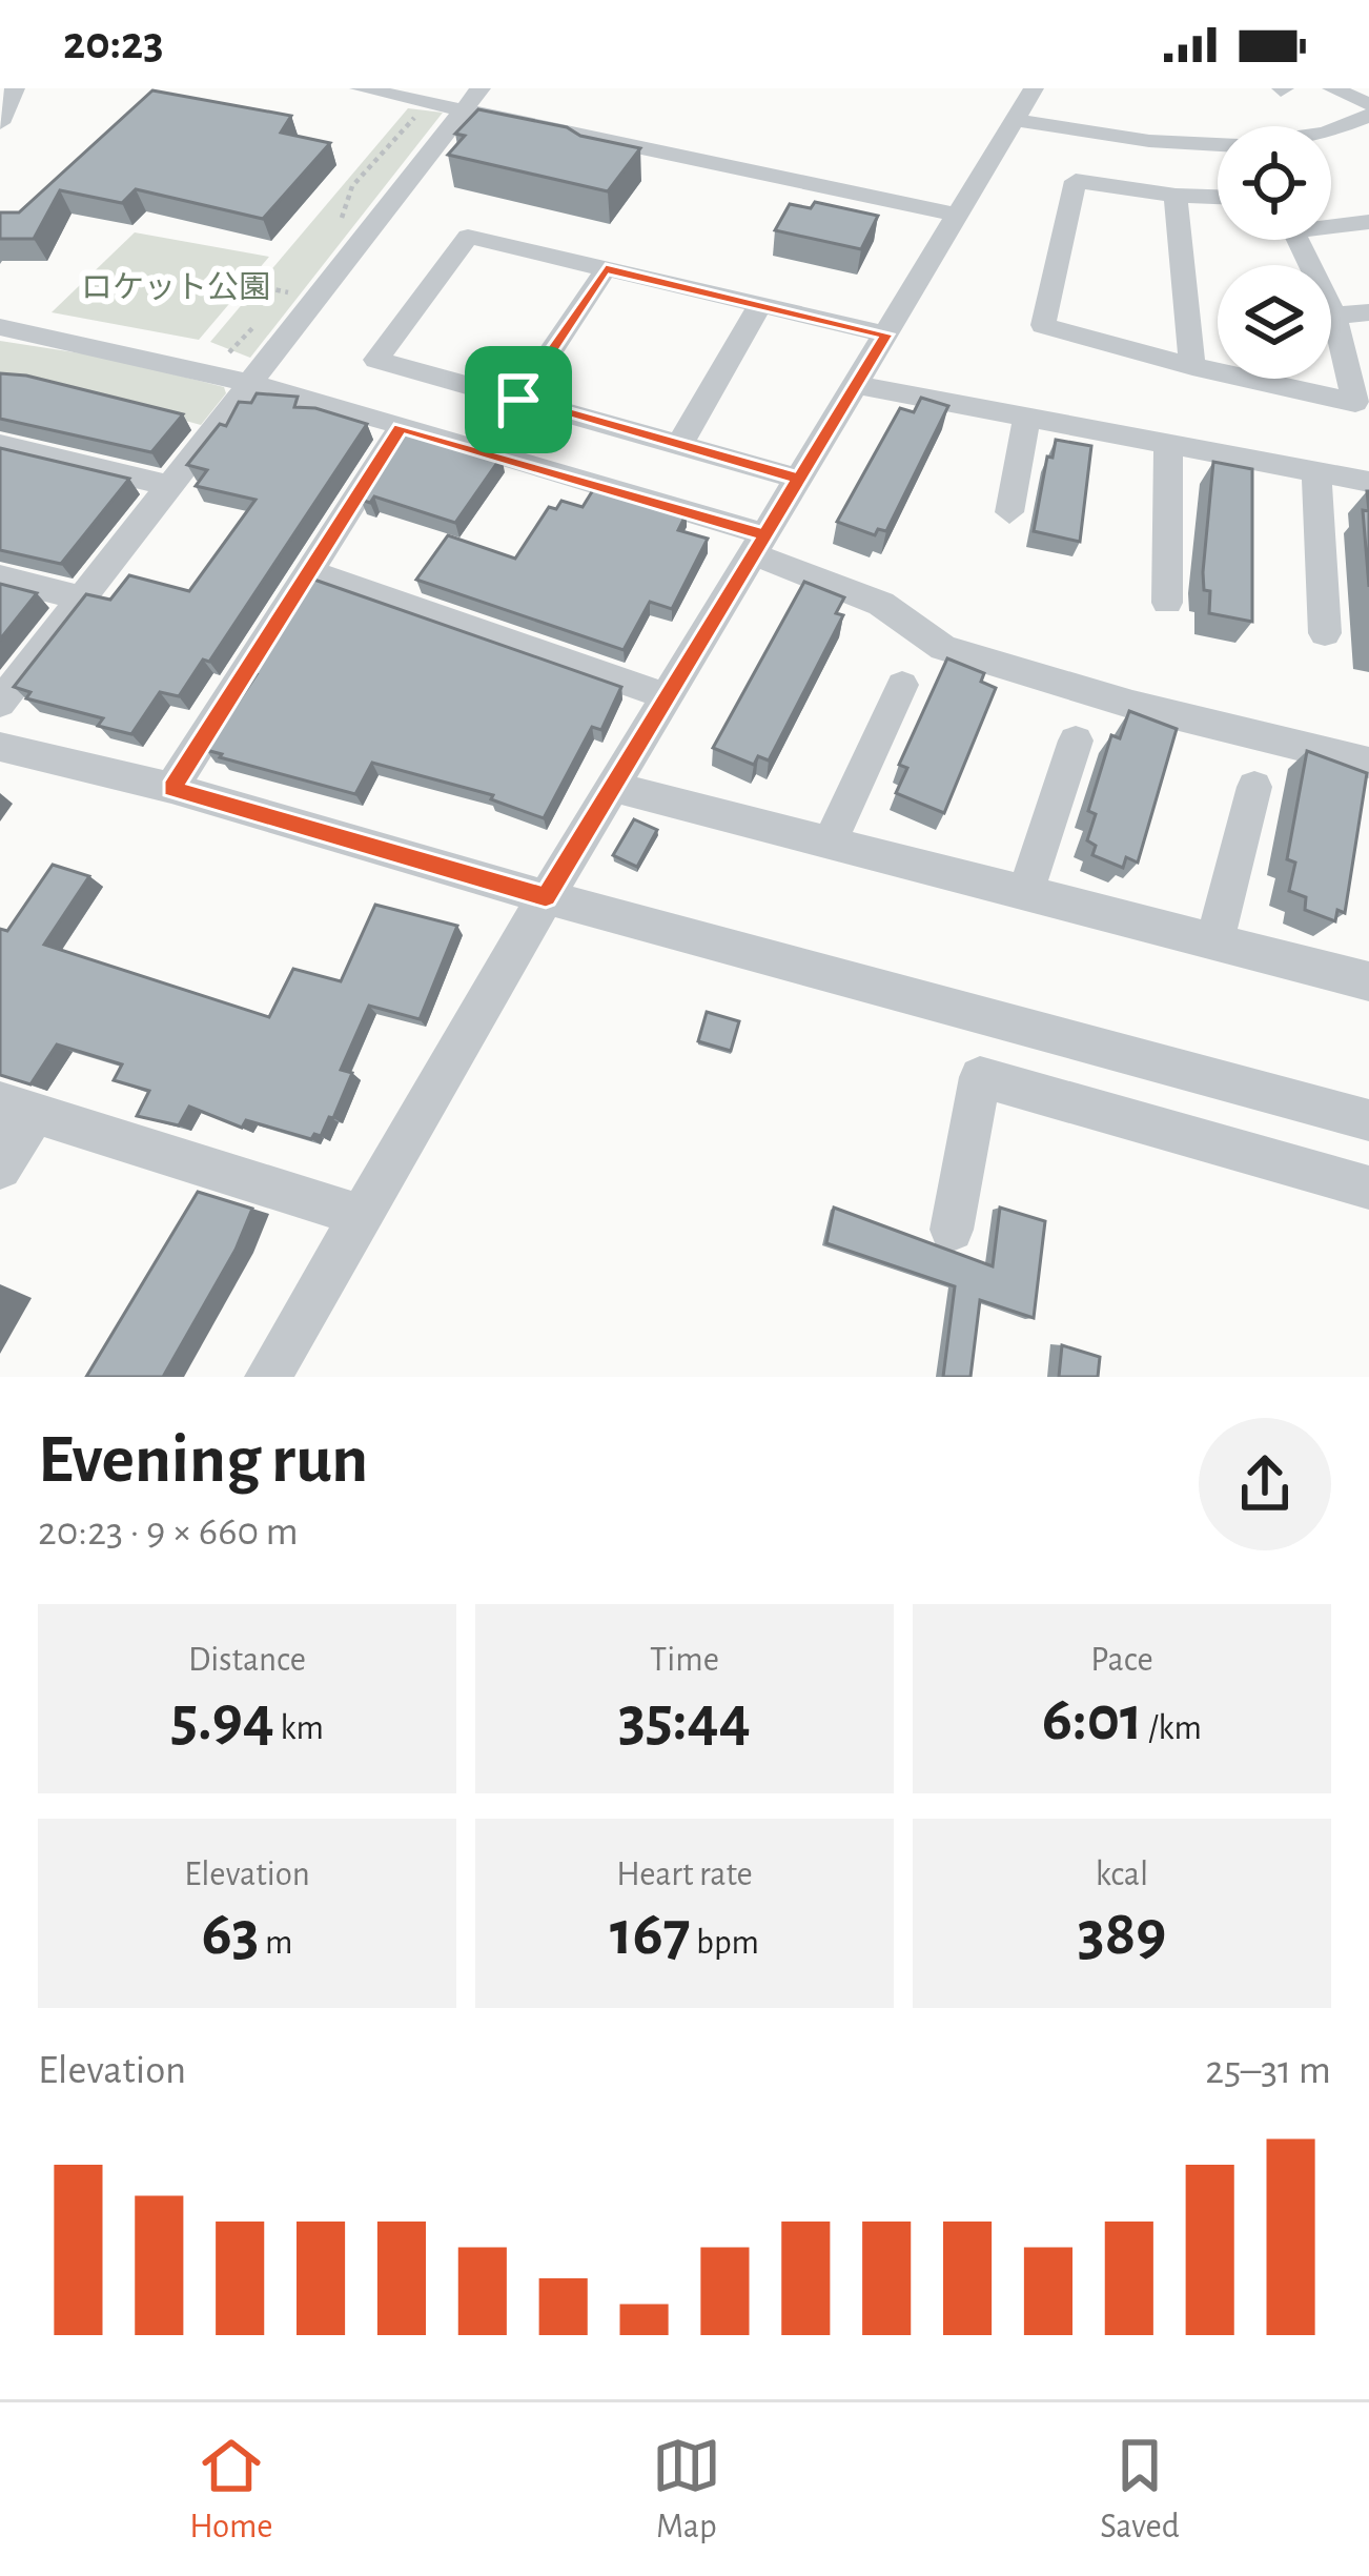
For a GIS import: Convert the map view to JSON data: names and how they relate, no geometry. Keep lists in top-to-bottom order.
{
  "parks": ["ロケット公園"],
  "page": {
    "status": "20:23",
    "heading": ["Evening run", "20:23 · 9 × 660 m"],
    "stats": [
      ["Distance", "5.94 km"],
      ["Time", "35:44"],
      ["Pace", "6:01 /km"],
      ["Elevation", "63 m"],
      ["Heart rate", "167 bpm"],
      ["kcal", "389"]
    ],
    "chart": ["Elevation", "25–31 m"],
    "tabs": ["Home", "Map", "Saved"]
  }
}
